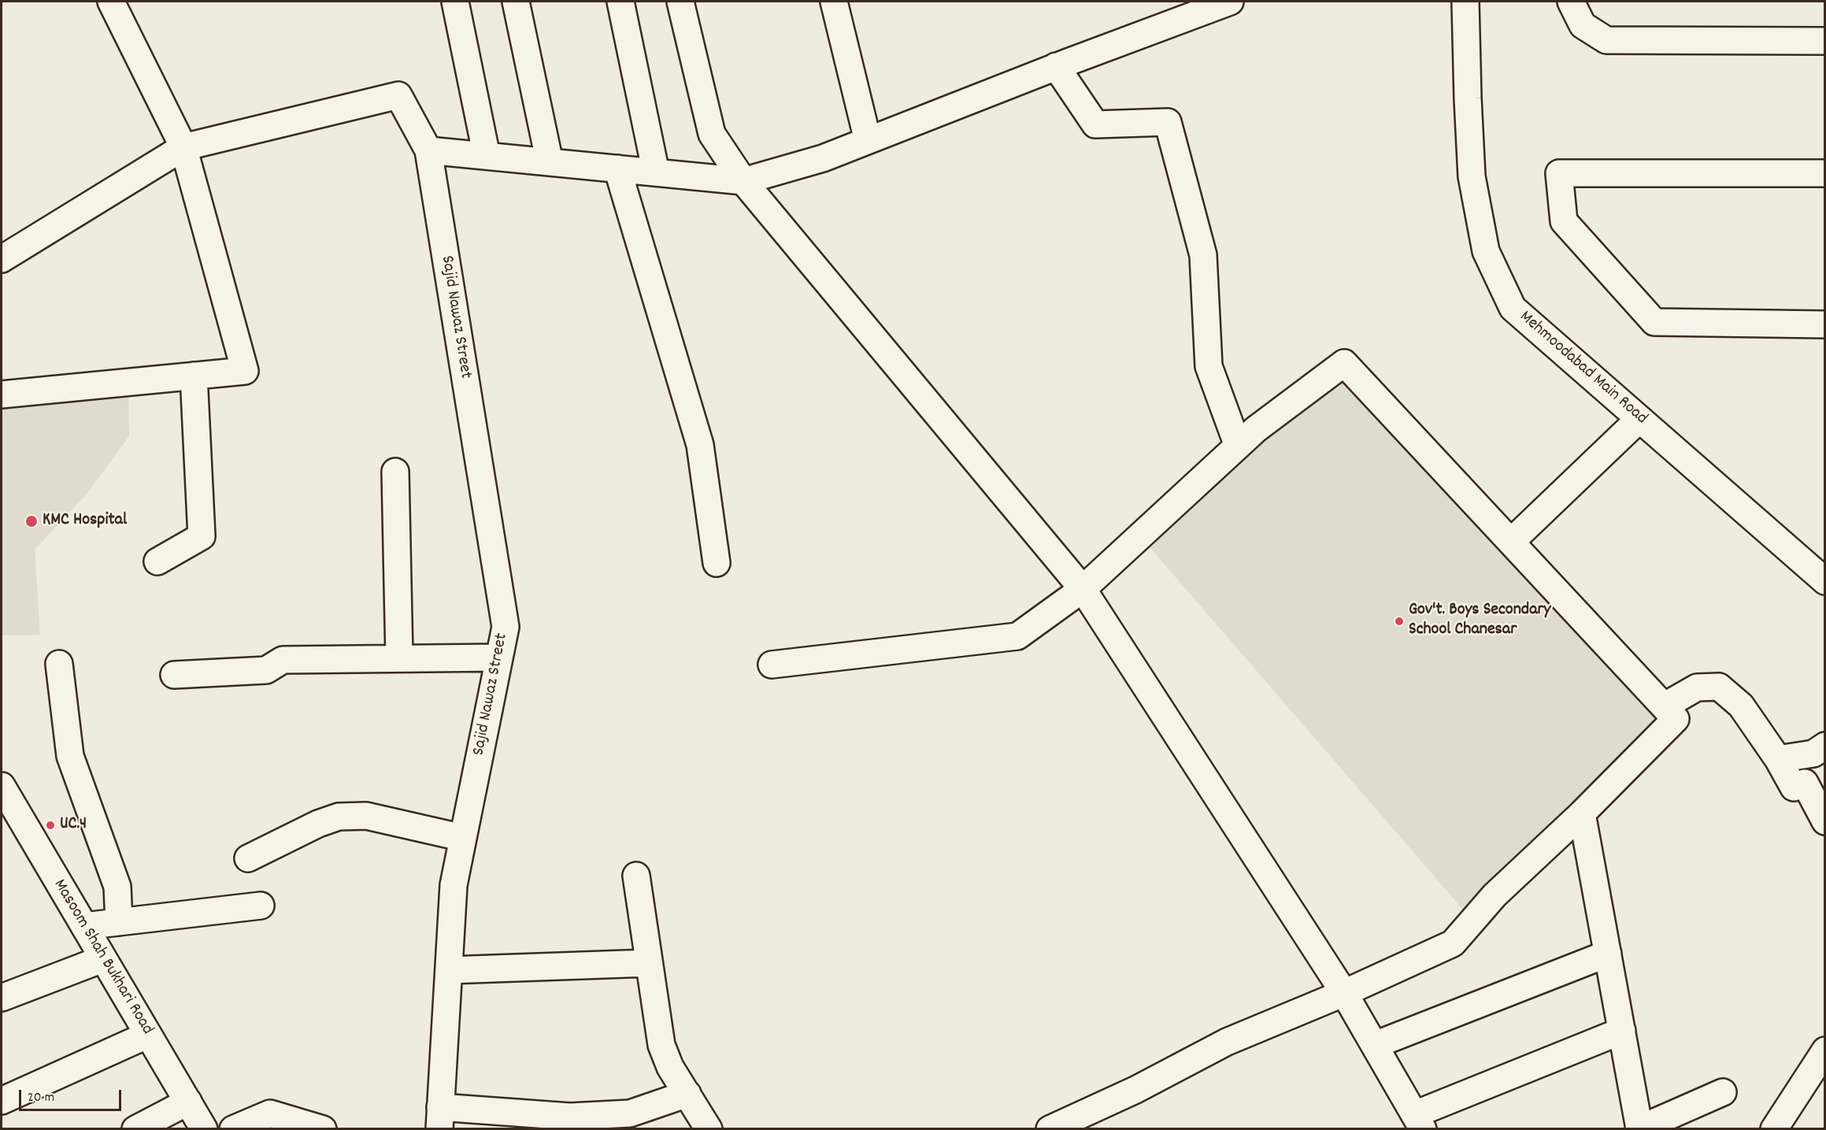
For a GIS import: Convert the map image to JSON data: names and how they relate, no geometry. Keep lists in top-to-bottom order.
{
  "streets": {
    "street": ["Sajid Nawaz Street", "Mehmoodabad Main Road", "Masoom Shah Bukhari Road"]
  },
  "places": ["KMC Hospital", "Gov't. Boys Secondary School Chanesar", "UC.4"],
  "scale_bar": "20 m"
}
